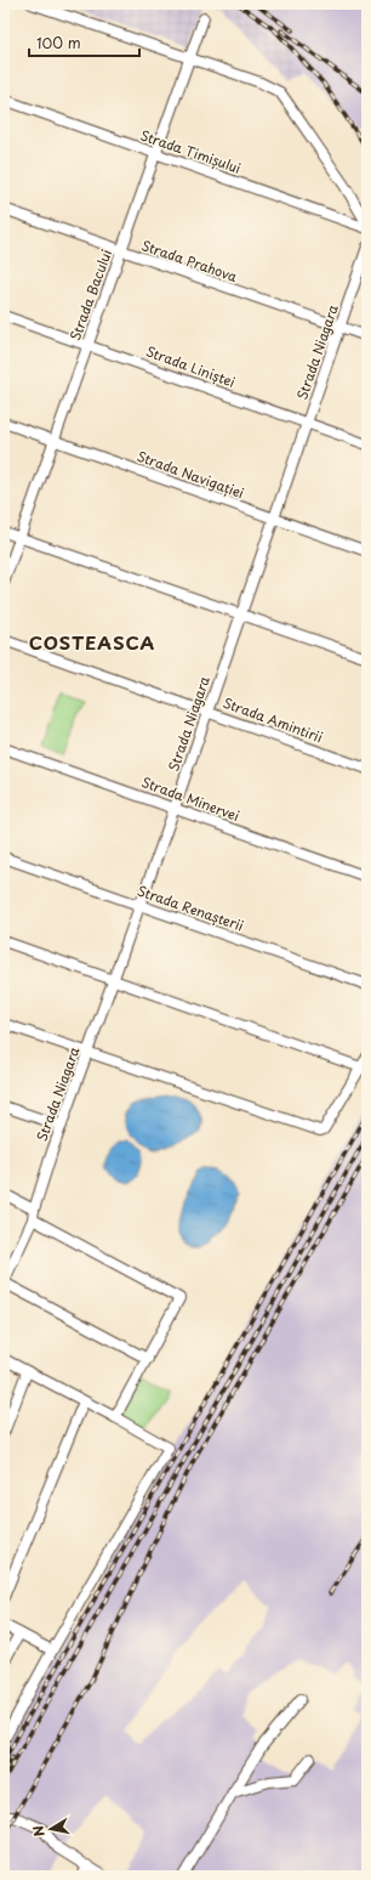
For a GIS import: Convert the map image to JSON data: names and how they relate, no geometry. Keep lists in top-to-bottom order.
{
  "streets": {
    "street": [
      "Strada Timișului",
      "Strada Prahova",
      "Strada Bacului",
      "Strada Niagara",
      "Strada Liniștei",
      "Strada Navigației",
      "Strada Amintirii",
      "Strada Minervei",
      "Strada Renașterii"
    ]
  },
  "crossings": [
    ["Strada Timișului", "Strada Bacului"],
    ["Strada Prahova", "Strada Bacului"],
    ["Strada Prahova", "Strada Niagara"],
    ["Strada Bacului", "Strada Liniștei"],
    ["Strada Bacului", "Strada Navigației"],
    ["Strada Niagara", "Strada Liniștei"],
    ["Strada Niagara", "Strada Navigației"],
    ["Strada Niagara", "Strada Amintirii"],
    ["Strada Niagara", "Strada Minervei"],
    ["Strada Niagara", "Strada Renașterii"]
  ],
  "districts": ["COSTEASCA"],
  "scale_bar": "100 m",
  "north": "left"
}
